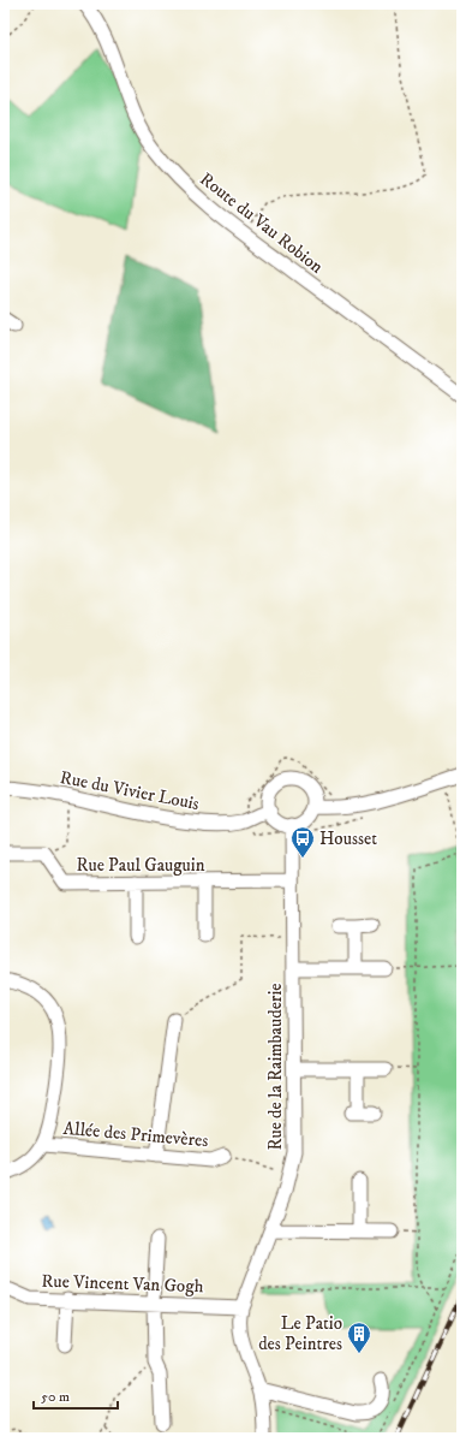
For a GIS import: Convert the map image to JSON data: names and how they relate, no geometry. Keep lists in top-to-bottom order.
{
  "streets": {
    "street": [
      "Route du Vau Robion",
      "Rue du Vivier Louis",
      "Rue Paul Gauguin",
      "Rue de la Raimbauderie",
      "Allée des Primevères",
      "Rue Vincent Van Gogh"
    ]
  },
  "crossings": [
    ["Rue du Vivier Louis", "Rue de la Raimbauderie"],
    ["Rue Paul Gauguin", "Rue de la Raimbauderie"],
    ["Rue de la Raimbauderie", "Rue Vincent Van Gogh"]
  ],
  "places": {
    "bus stop": ["Housset"],
    "building": ["Le Patio des Peintres"]
  },
  "scale_bar": "50 m"
}
